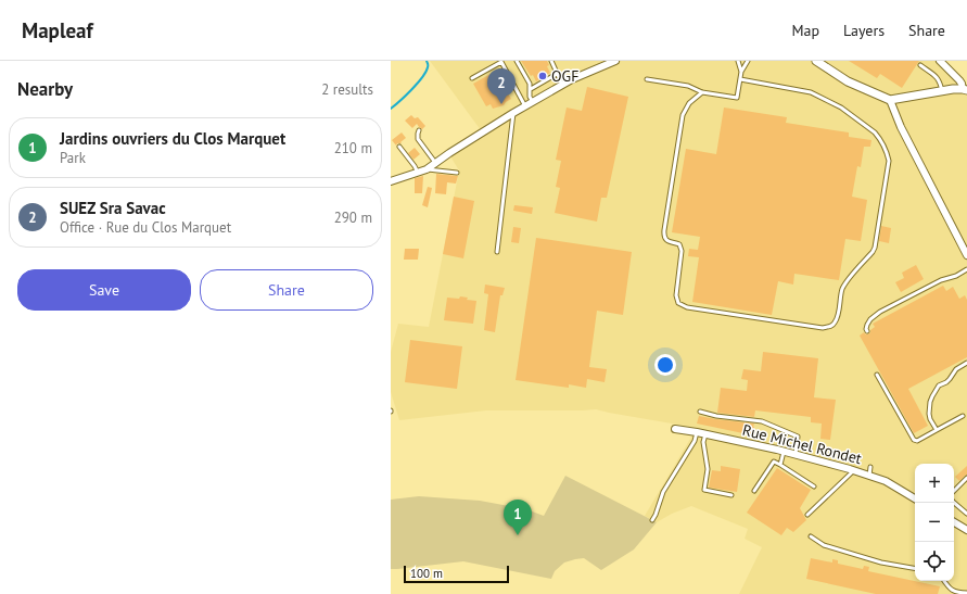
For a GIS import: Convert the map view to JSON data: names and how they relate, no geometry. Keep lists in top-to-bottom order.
{
  "streets": {
    "street": ["Rue Michel Rondet"]
  },
  "places": ["OGF"],
  "scale_bar": "100 m",
  "page": {
    "header": "Mapleaf",
    "nav": ["Map", "Layers", "Share"],
    "heading": ["Nearby", "2 results"],
    "pins": ["2", "1"],
    "list": [
      {
        "mark": "1",
        "name": "Jardins ouvriers du Clos Marquet",
        "note": "Park",
        "value": "210 m"
      },
      {
        "mark": "2",
        "name": "SUEZ Sra Savac",
        "note": "Office · Rue du Clos Marquet",
        "value": "290 m"
      }
    ],
    "buttons": ["Save", "Share"],
    "map_buttons": ["+", "−"],
    "scale": "100 m"
  }
}
